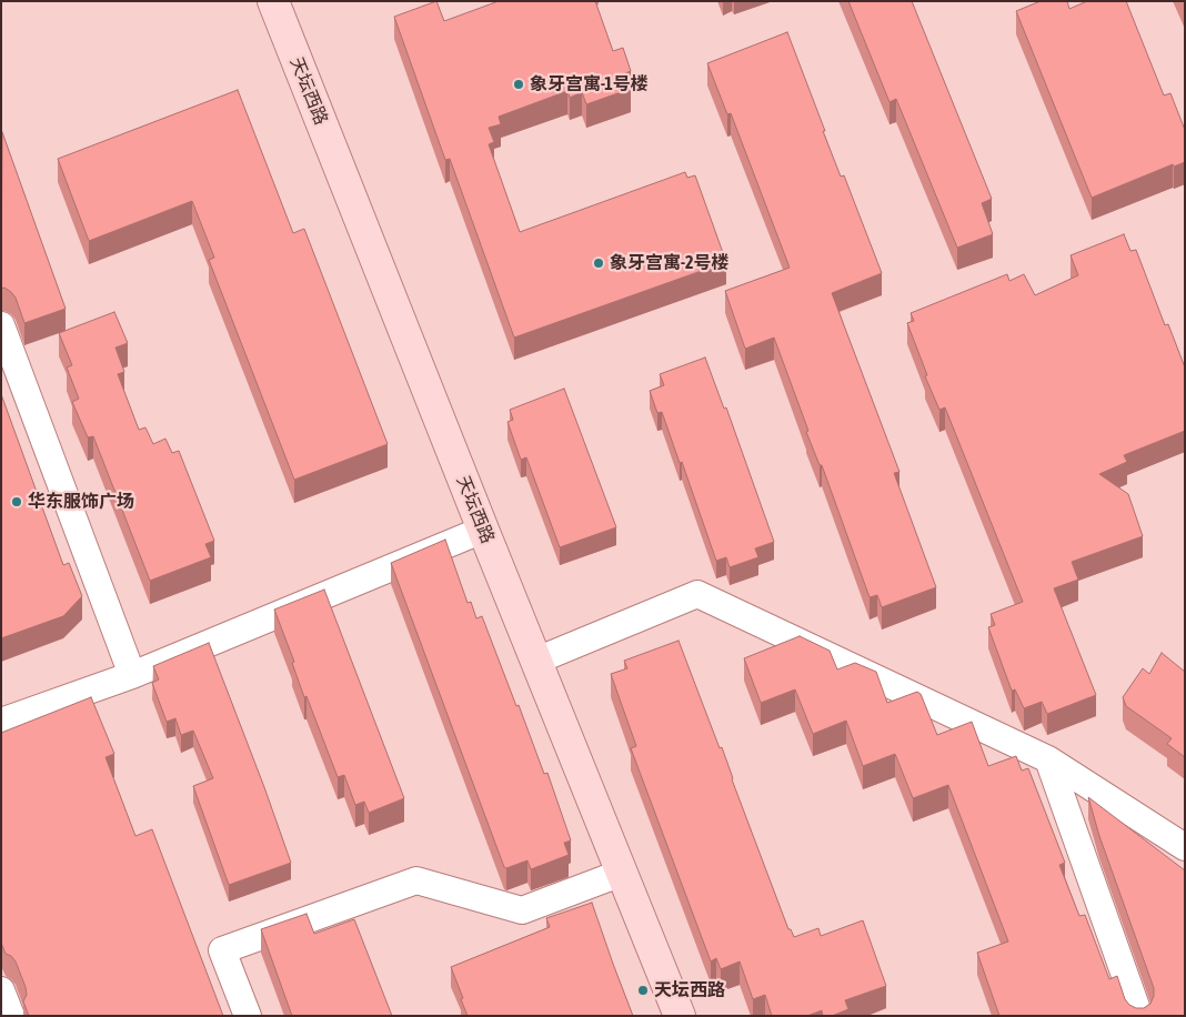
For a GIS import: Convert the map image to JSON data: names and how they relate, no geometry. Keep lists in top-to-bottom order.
{
  "streets": {
    "street": ["天坛西路"]
  },
  "places": [
    "象牙宫寓-1号楼",
    "象牙宫寓-2号楼",
    "华东服饰广场",
    "天坛西路"
  ]
}
